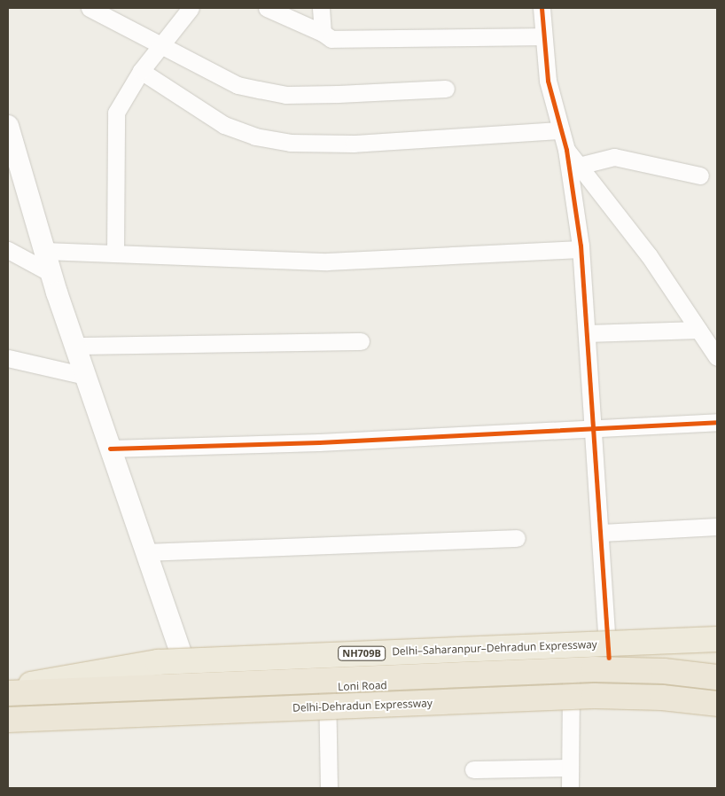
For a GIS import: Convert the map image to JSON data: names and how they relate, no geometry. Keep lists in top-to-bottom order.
{
  "streets": {
    "highway": [
      "Delhi–Saharanpur–Dehradun Expressway",
      "NH709B",
      "Loni Road",
      "Delhi-Dehradun Expressway"
    ]
  }
}
